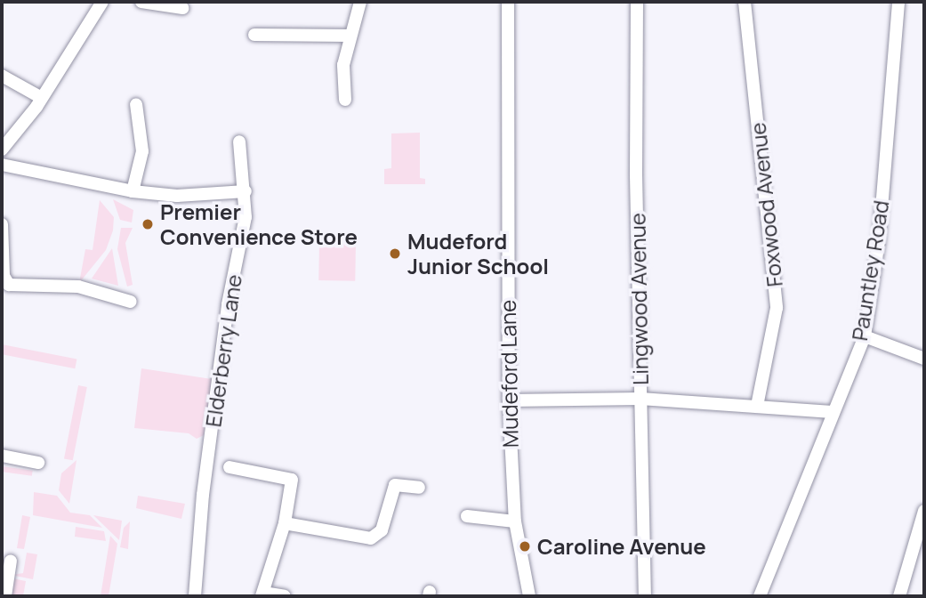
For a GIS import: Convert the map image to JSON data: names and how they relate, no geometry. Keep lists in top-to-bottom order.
{
  "streets": {
    "street": [
      "Foxwood Avenue",
      "Pauntley Road",
      "Lingwood Avenue",
      "Elderberry Lane",
      "Mudeford Lane"
    ]
  },
  "places": ["Premier Convenience Store", "Mudeford Junior School", "Caroline Avenue"]
}
